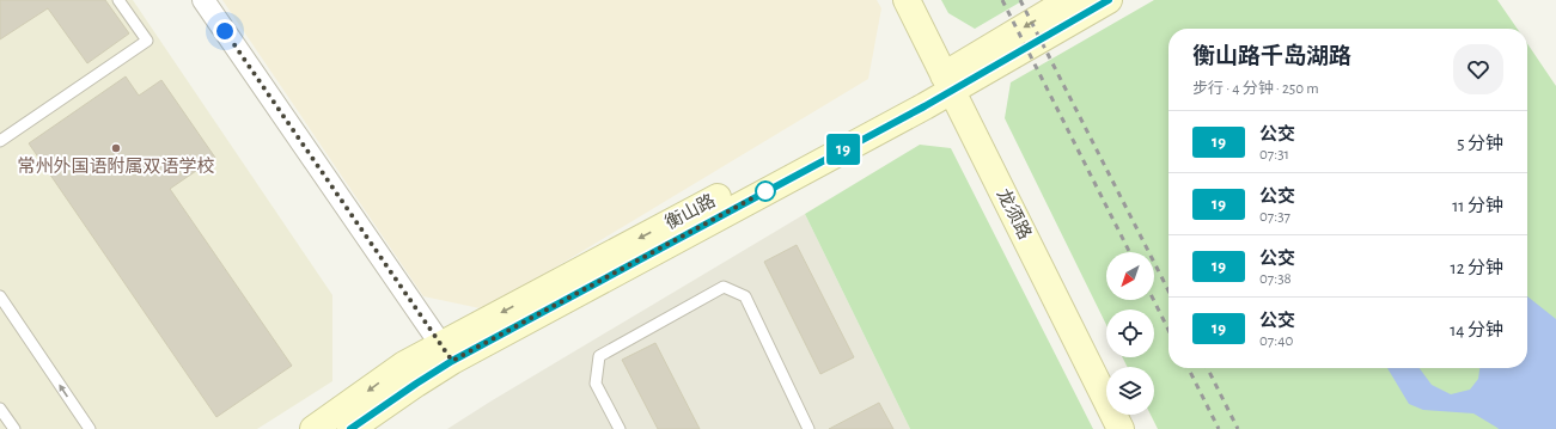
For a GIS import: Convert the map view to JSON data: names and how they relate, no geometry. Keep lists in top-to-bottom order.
{
  "streets": {
    "street": ["衡山路", "龙须路"]
  },
  "crossings": [
    ["衡山路", "龙须路"]
  ],
  "places": ["常州外国语附属双语学校"],
  "lines": ["bus line 19"],
  "north": "bottom left",
  "page": {
    "on_map": "19",
    "heading": ["衡山路千岛湖路", "步行 · 4 分钟 · 250 m"],
    "list": [
      {
        "mark": "19",
        "name": "公交",
        "note": "07:31",
        "value": "5 分钟"
      },
      {
        "mark": "19",
        "name": "公交",
        "note": "07:37",
        "value": "11 分钟"
      },
      {
        "mark": "19",
        "name": "公交",
        "note": "07:38",
        "value": "12 分钟"
      },
      {
        "mark": "19",
        "name": "公交",
        "note": "07:40",
        "value": "14 分钟"
      }
    ]
  }
}
